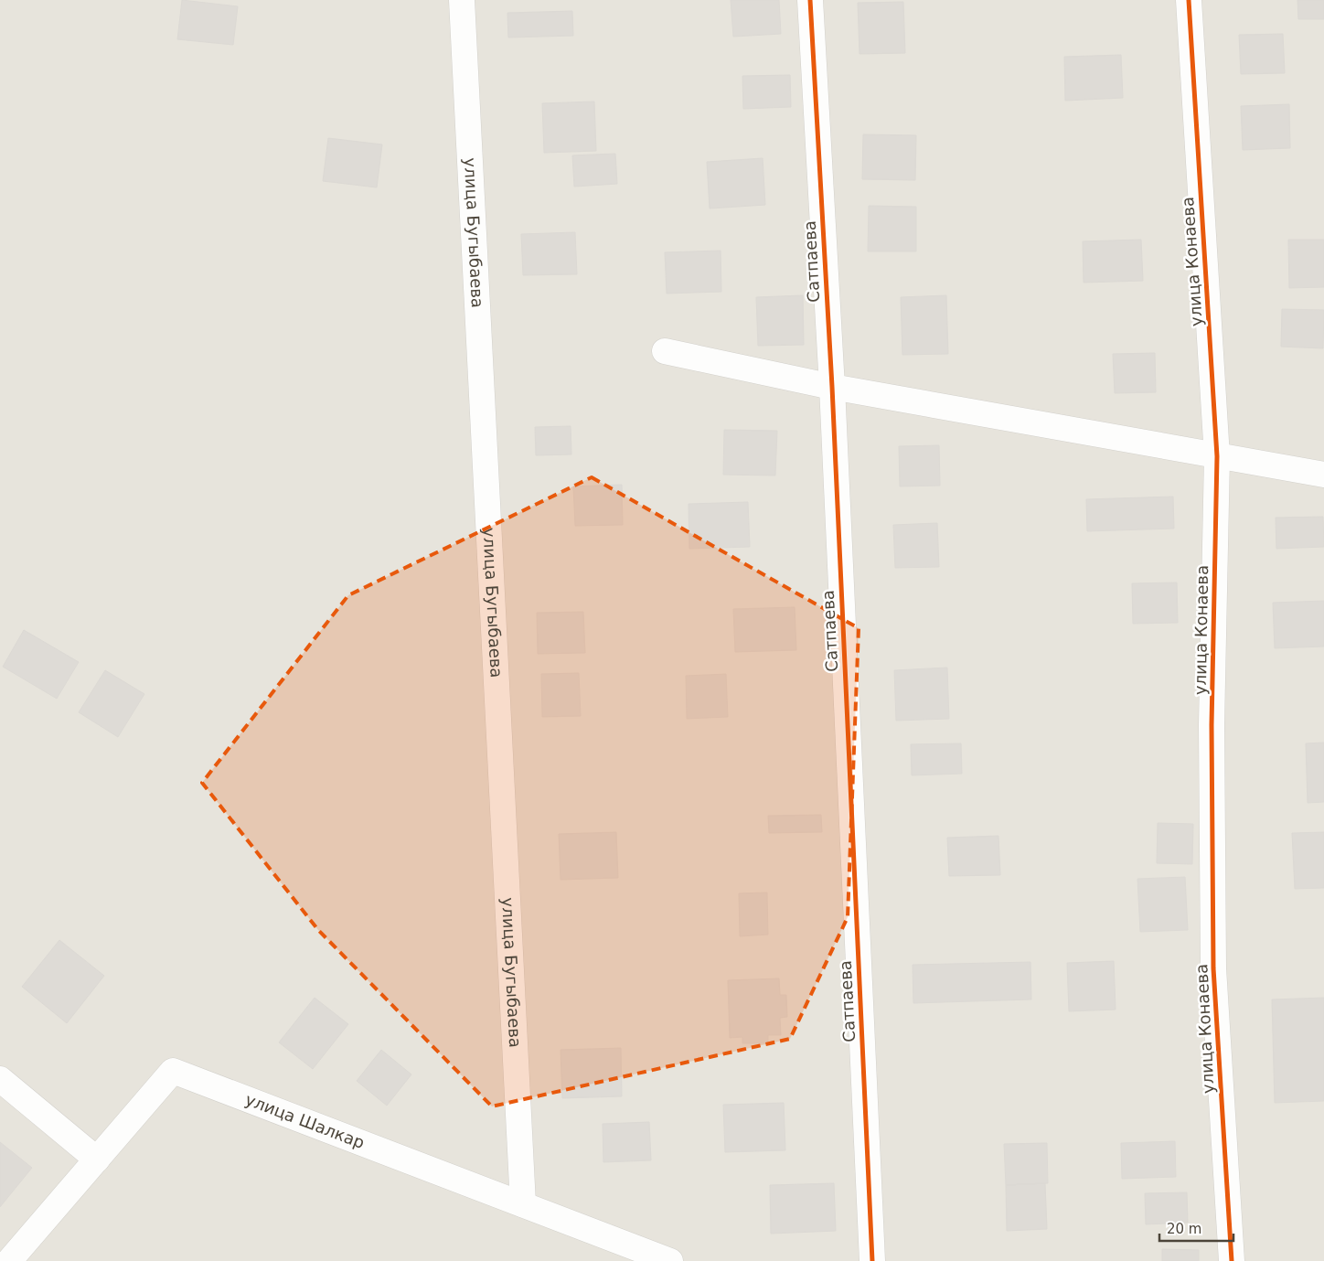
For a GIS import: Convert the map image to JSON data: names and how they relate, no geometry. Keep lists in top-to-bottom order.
{
  "streets": {
    "street": [
      "улица Бугыбаева",
      "Сатпаева",
      "улица Конаева",
      "улица Шалкар"
    ]
  },
  "crossings": [
    ["улица Бугыбаева", "улица Шалкар"]
  ],
  "scale_bar": "20 m"
}
